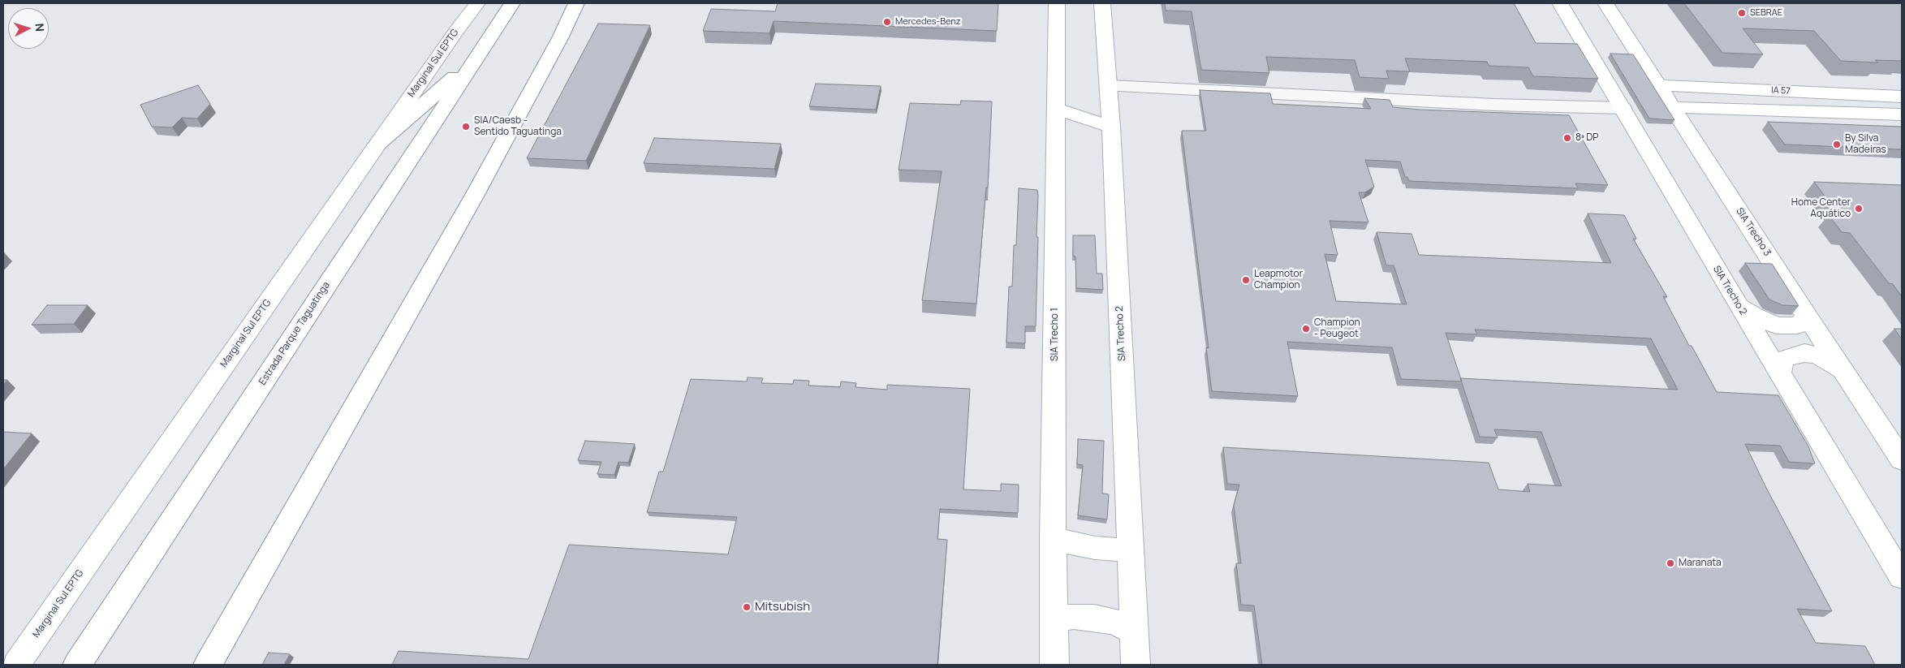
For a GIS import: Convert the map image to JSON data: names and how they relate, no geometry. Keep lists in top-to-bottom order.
{
  "streets": {
    "main road": [
      "Marginal Sul EPTG",
      "IA 57",
      "SIA Trecho 3",
      "SIA Trecho 2",
      "Estrada Parque Taguatinga",
      "SIA Trecho 1"
    ]
  },
  "crossings": [
    ["IA 57", "SIA Trecho 3"]
  ],
  "places": [
    "SEBRAE",
    "Mercedes-Benz",
    "SIA/Caesb - Sentido Taguatinga",
    "8ª DP",
    "By Silva Madeiras",
    "Home Center Aquático",
    "Leapmotor Champion",
    "Champion - Peugeot",
    "Maranata",
    "Mitsubish"
  ],
  "north": "right"
}
